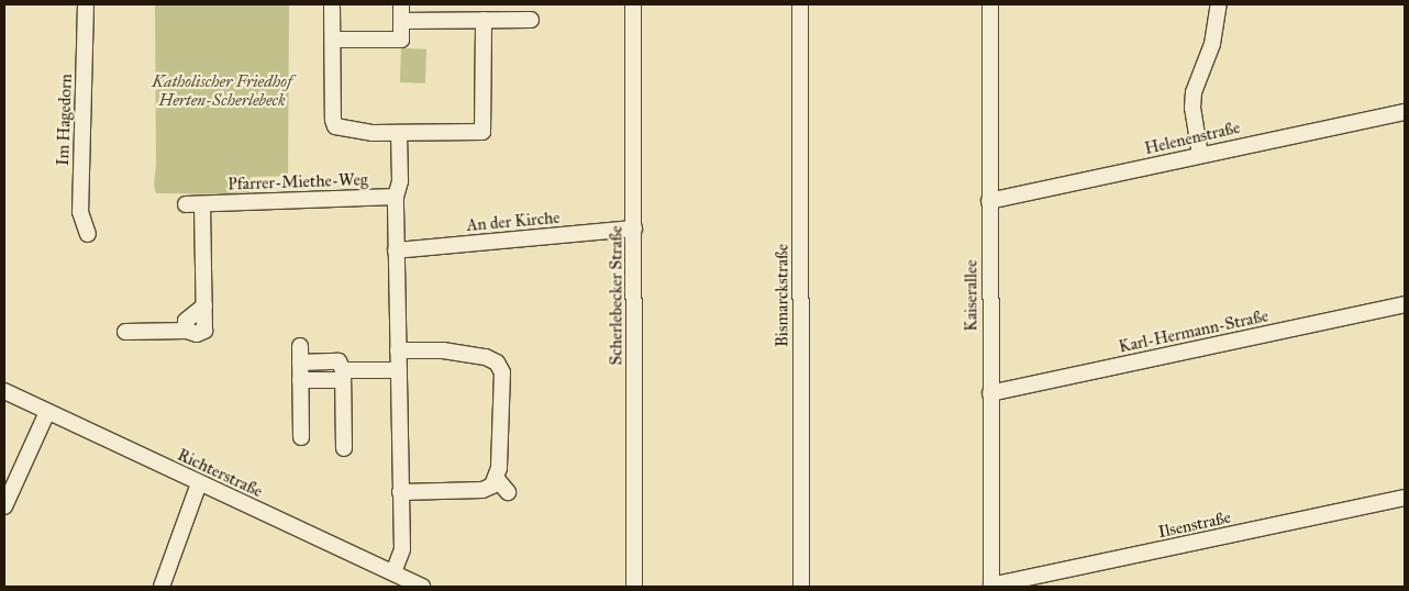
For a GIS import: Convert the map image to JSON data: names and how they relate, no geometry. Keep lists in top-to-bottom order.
{
  "streets": {
    "street": [
      "Im Hagedorn",
      "Helenenstraße",
      "Pfarrer-Miethe-Weg",
      "An der Kirche",
      "Scherlebecker Straße",
      "Bismarckstraße",
      "Kaiserallee",
      "Karl-Hermann-Straße",
      "Richterstraße",
      "Ilsenstraße"
    ]
  },
  "crossings": [
    ["Helenenstraße", "Kaiserallee"],
    ["An der Kirche", "Scherlebecker Straße"],
    ["Kaiserallee", "Karl-Hermann-Straße"],
    ["Kaiserallee", "Ilsenstraße"]
  ],
  "parks": ["Katholischer Friedhof Herten-Scherlebeck"]
}
